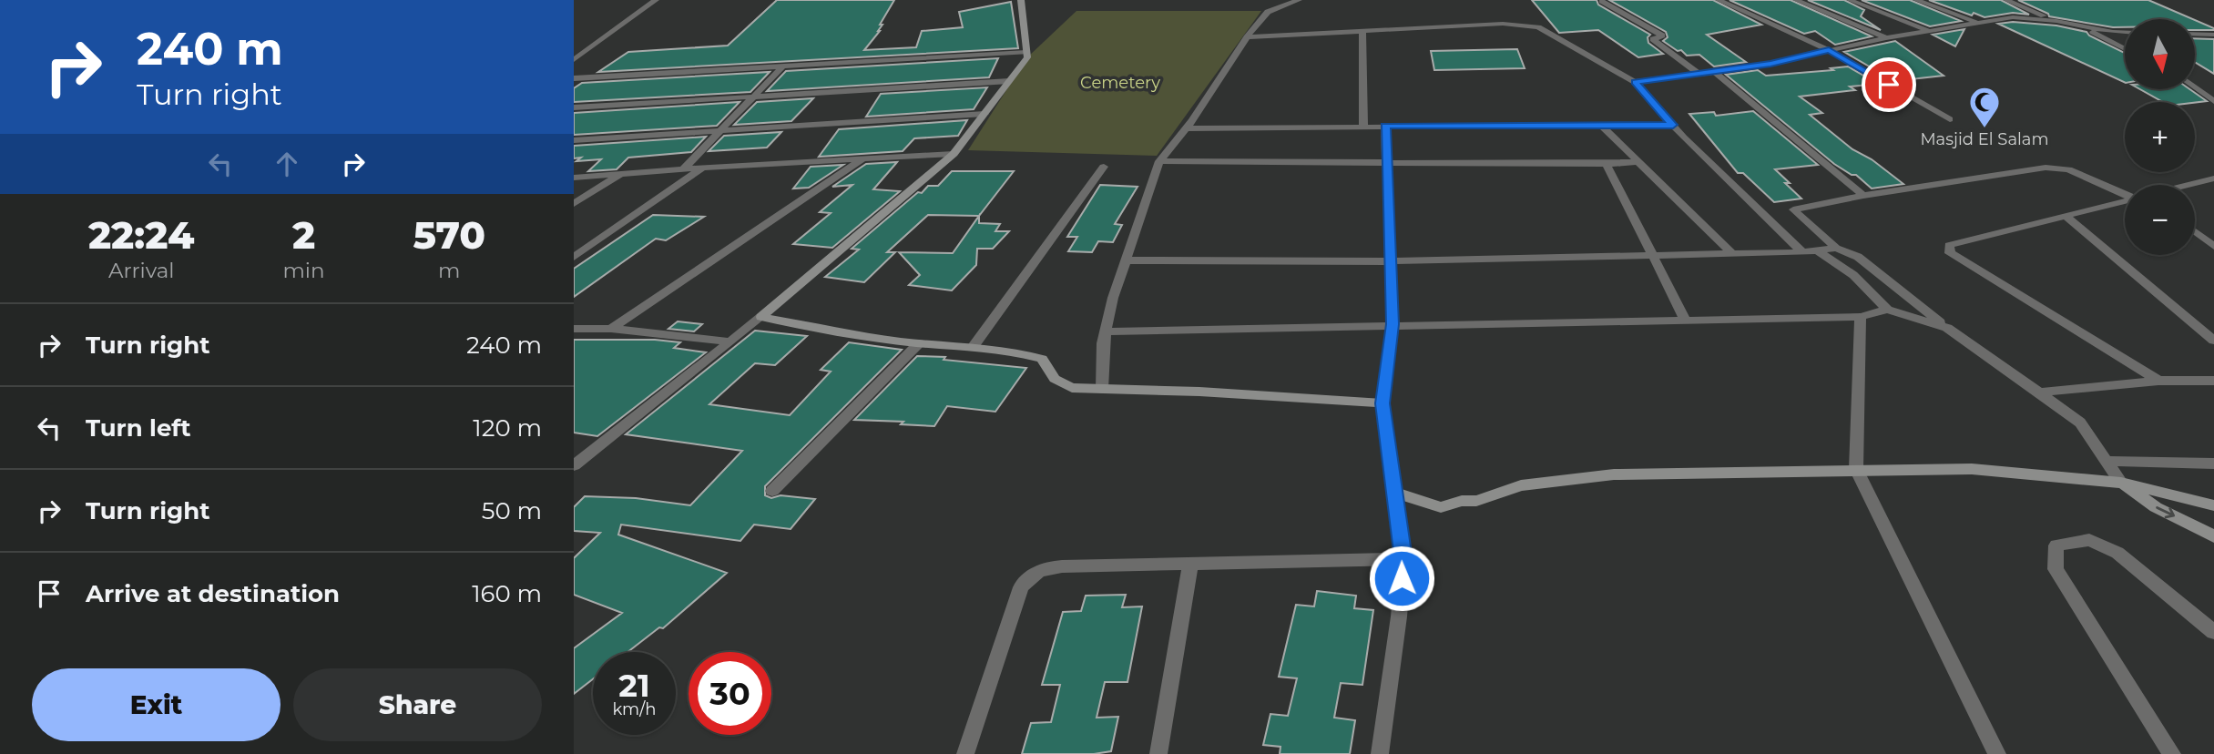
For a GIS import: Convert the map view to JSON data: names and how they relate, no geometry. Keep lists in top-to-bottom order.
{
  "parks": ["Cemetery"],
  "places": {
    "mosque": ["Masjid El Salam"]
  },
  "north": "bottom",
  "page": {
    "turn": ["240 m", "Turn right"],
    "map_buttons": ["+", "−"],
    "eta": [
      "22:24",
      "Arrival",
      "2",
      "min",
      "570",
      "m"
    ],
    "list": [
      {
        "name": "Turn right",
        "value": "240 m"
      },
      {
        "name": "Turn left",
        "value": "120 m"
      },
      {
        "name": "Turn right",
        "value": "50 m"
      },
      {
        "name": "Arrive at destination",
        "value": "160 m"
      }
    ],
    "speed": "21 km/h",
    "limit": "30",
    "buttons": ["Exit", "Share"]
  }
}
